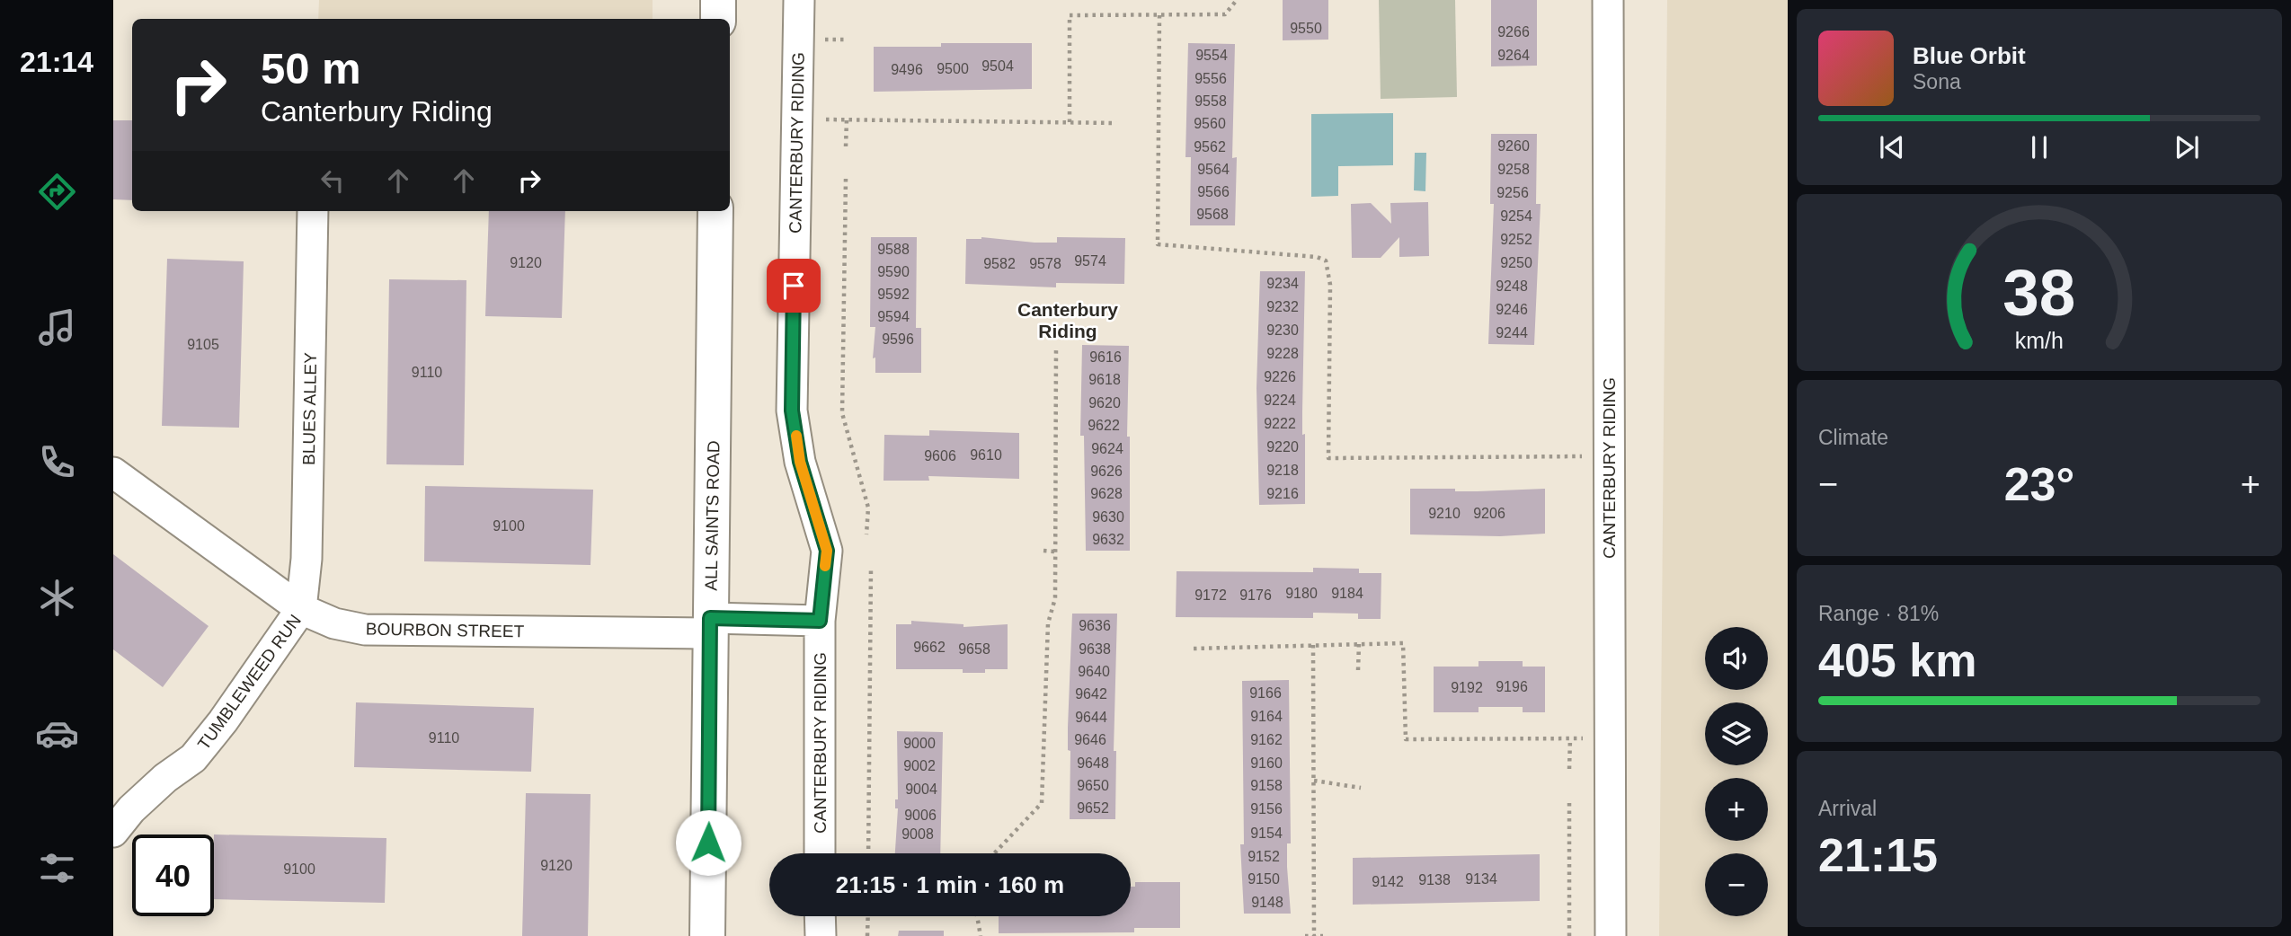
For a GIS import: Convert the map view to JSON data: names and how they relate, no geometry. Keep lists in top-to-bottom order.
{
  "streets": {
    "street": [
      "CANTERBURY RIDING",
      "BLUES ALLEY",
      "ALL SAINTS ROAD",
      "BOURBON STREET",
      "TUMBLEWEED RUN"
    ]
  },
  "crossings": [
    ["BLUES ALLEY", "BOURBON STREET"],
    ["BLUES ALLEY", "TUMBLEWEED RUN"],
    ["ALL SAINTS ROAD", "BOURBON STREET"],
    ["BOURBON STREET", "TUMBLEWEED RUN"]
  ],
  "districts": ["Canterbury Riding"],
  "house_numbers": [
    "9550",
    "9266",
    "9554",
    "9264",
    "9504",
    "9500",
    "9496",
    "9556",
    "9558",
    "9560",
    "9260",
    "9562",
    "9564",
    "9258",
    "9566",
    "9256",
    "9568",
    "9254",
    "9252",
    "9588",
    "9574",
    "9120",
    "9250",
    "9582",
    "9578",
    "9590",
    "9234",
    "9248",
    "9592",
    "9232",
    "9246",
    "9594",
    "9230",
    "9244",
    "9596",
    "9105",
    "9228",
    "9616",
    "9110",
    "9226",
    "9618",
    "9224",
    "9620",
    "9222",
    "9622",
    "9220",
    "9624",
    "9610",
    "9606",
    "9218",
    "9626",
    "9628",
    "9216",
    "9210",
    "9206",
    "9630",
    "9100",
    "9632",
    "9180",
    "9184",
    "9172",
    "9176",
    "9636",
    "9662",
    "9658",
    "9638",
    "9640",
    "9196",
    "9192",
    "9166",
    "9642",
    "9164",
    "9644",
    "9110",
    "9646",
    "9162",
    "9000",
    "9648",
    "9160",
    "9002",
    "9650",
    "9158",
    "9004",
    "9652",
    "9156",
    "9006",
    "9154",
    "9008",
    "9152",
    "9120",
    "9100",
    "9150",
    "9134",
    "9138",
    "9142",
    "9148"
  ],
  "page": {
    "tabs": "21:14",
    "turn": ["50 m", "Canterbury Riding"],
    "song": ["Blue Orbit", "Sona"],
    "tile": [
      "Climate",
      ["Range · 81%", "405 km"],
      ["Arrival", "21:15"]
    ],
    "heat": ["−", "23°", "+"],
    "map_buttons": ["+", "−"],
    "limit": "40",
    "trip": "21:15 · 1 min · 160 m",
    "gauge": ["38", "km/h"]
  }
}
